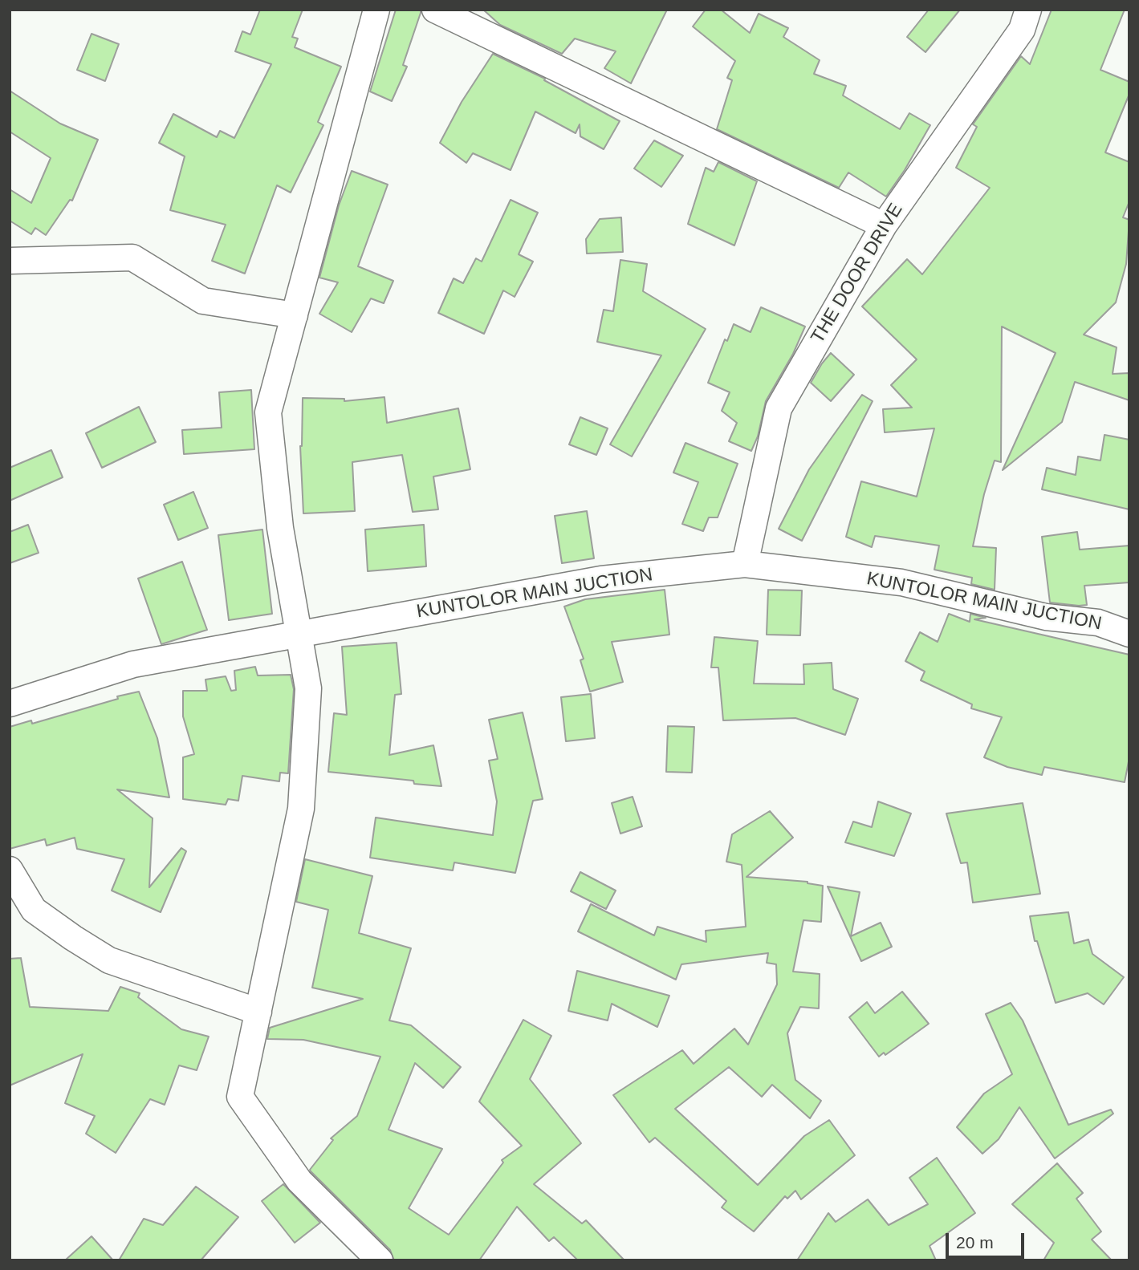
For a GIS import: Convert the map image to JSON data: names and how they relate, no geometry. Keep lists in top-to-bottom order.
{
  "streets": {
    "street": ["THE DOOR DRIVE", "KUNTOLOR MAIN JUCTION"]
  },
  "crossings": [
    ["THE DOOR DRIVE", "KUNTOLOR MAIN JUCTION"]
  ],
  "scale_bar": "20 m"
}
